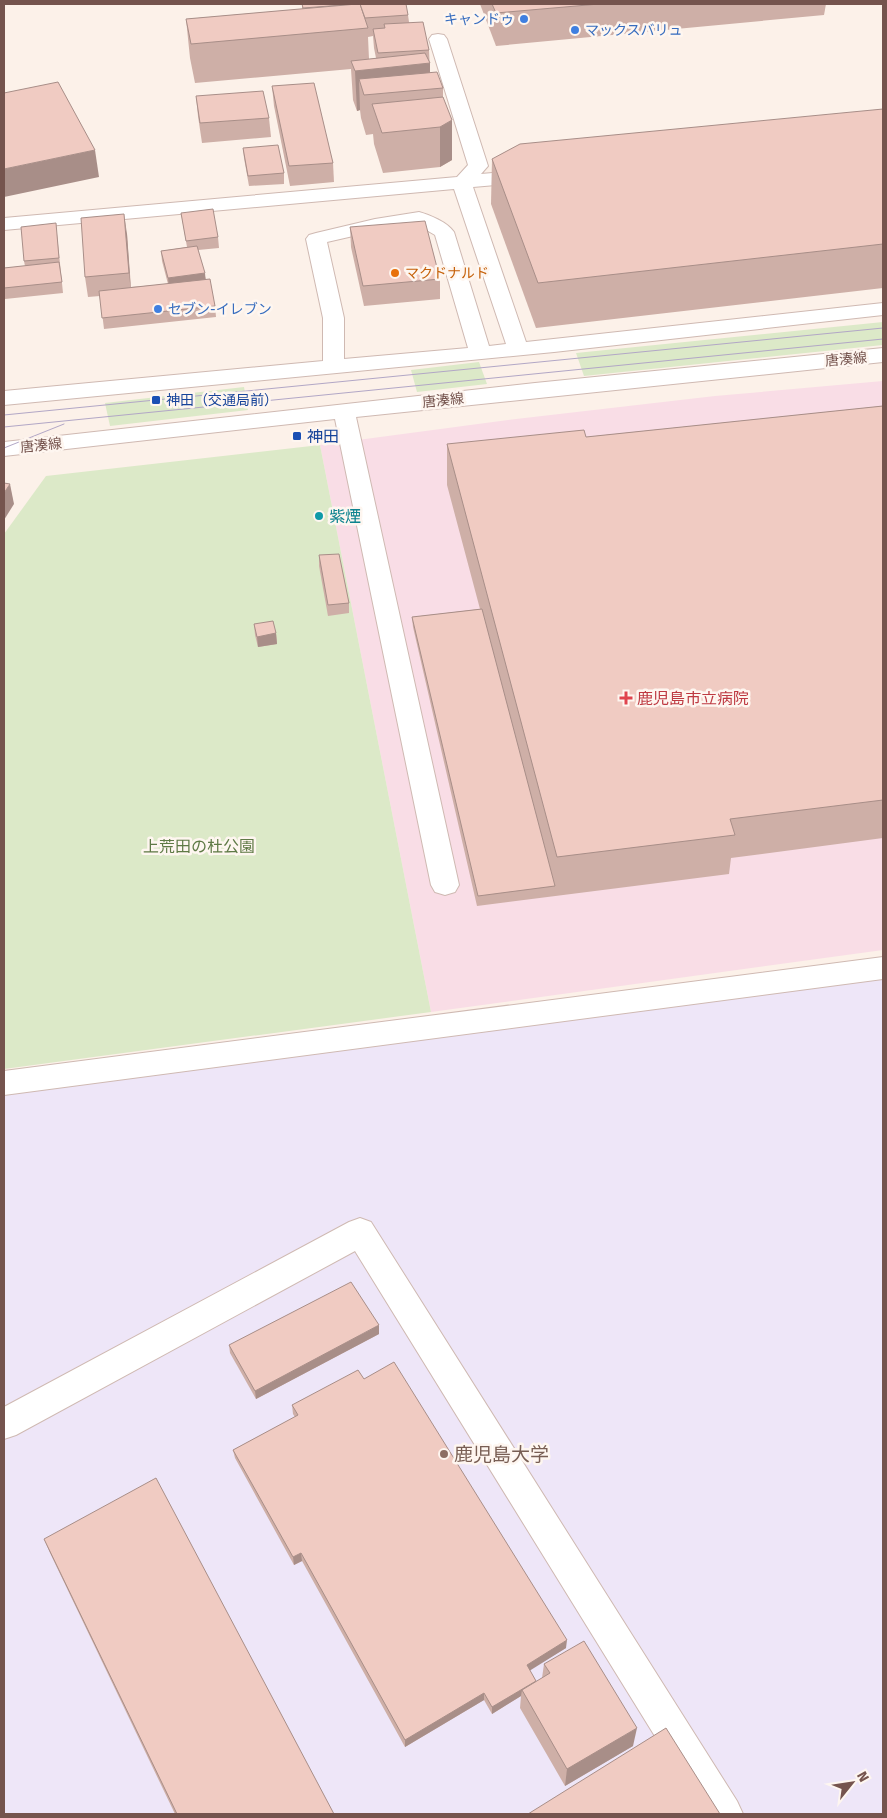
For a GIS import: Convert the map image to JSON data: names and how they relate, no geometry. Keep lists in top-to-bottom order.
{
  "streets": {
    "street": ["唐湊線"]
  },
  "parks": ["上荒田の杜公園"],
  "places": {
    "other": [
      "キャンドゥ",
      "マックスバリュ",
      "マクドナルド",
      "セブン-イレブン",
      "紫煙",
      "鹿児島大学"
    ],
    "transit": ["神田（交通局前）", "神田"],
    "health": ["鹿児島市立病院"]
  },
  "north": "top right"
}
